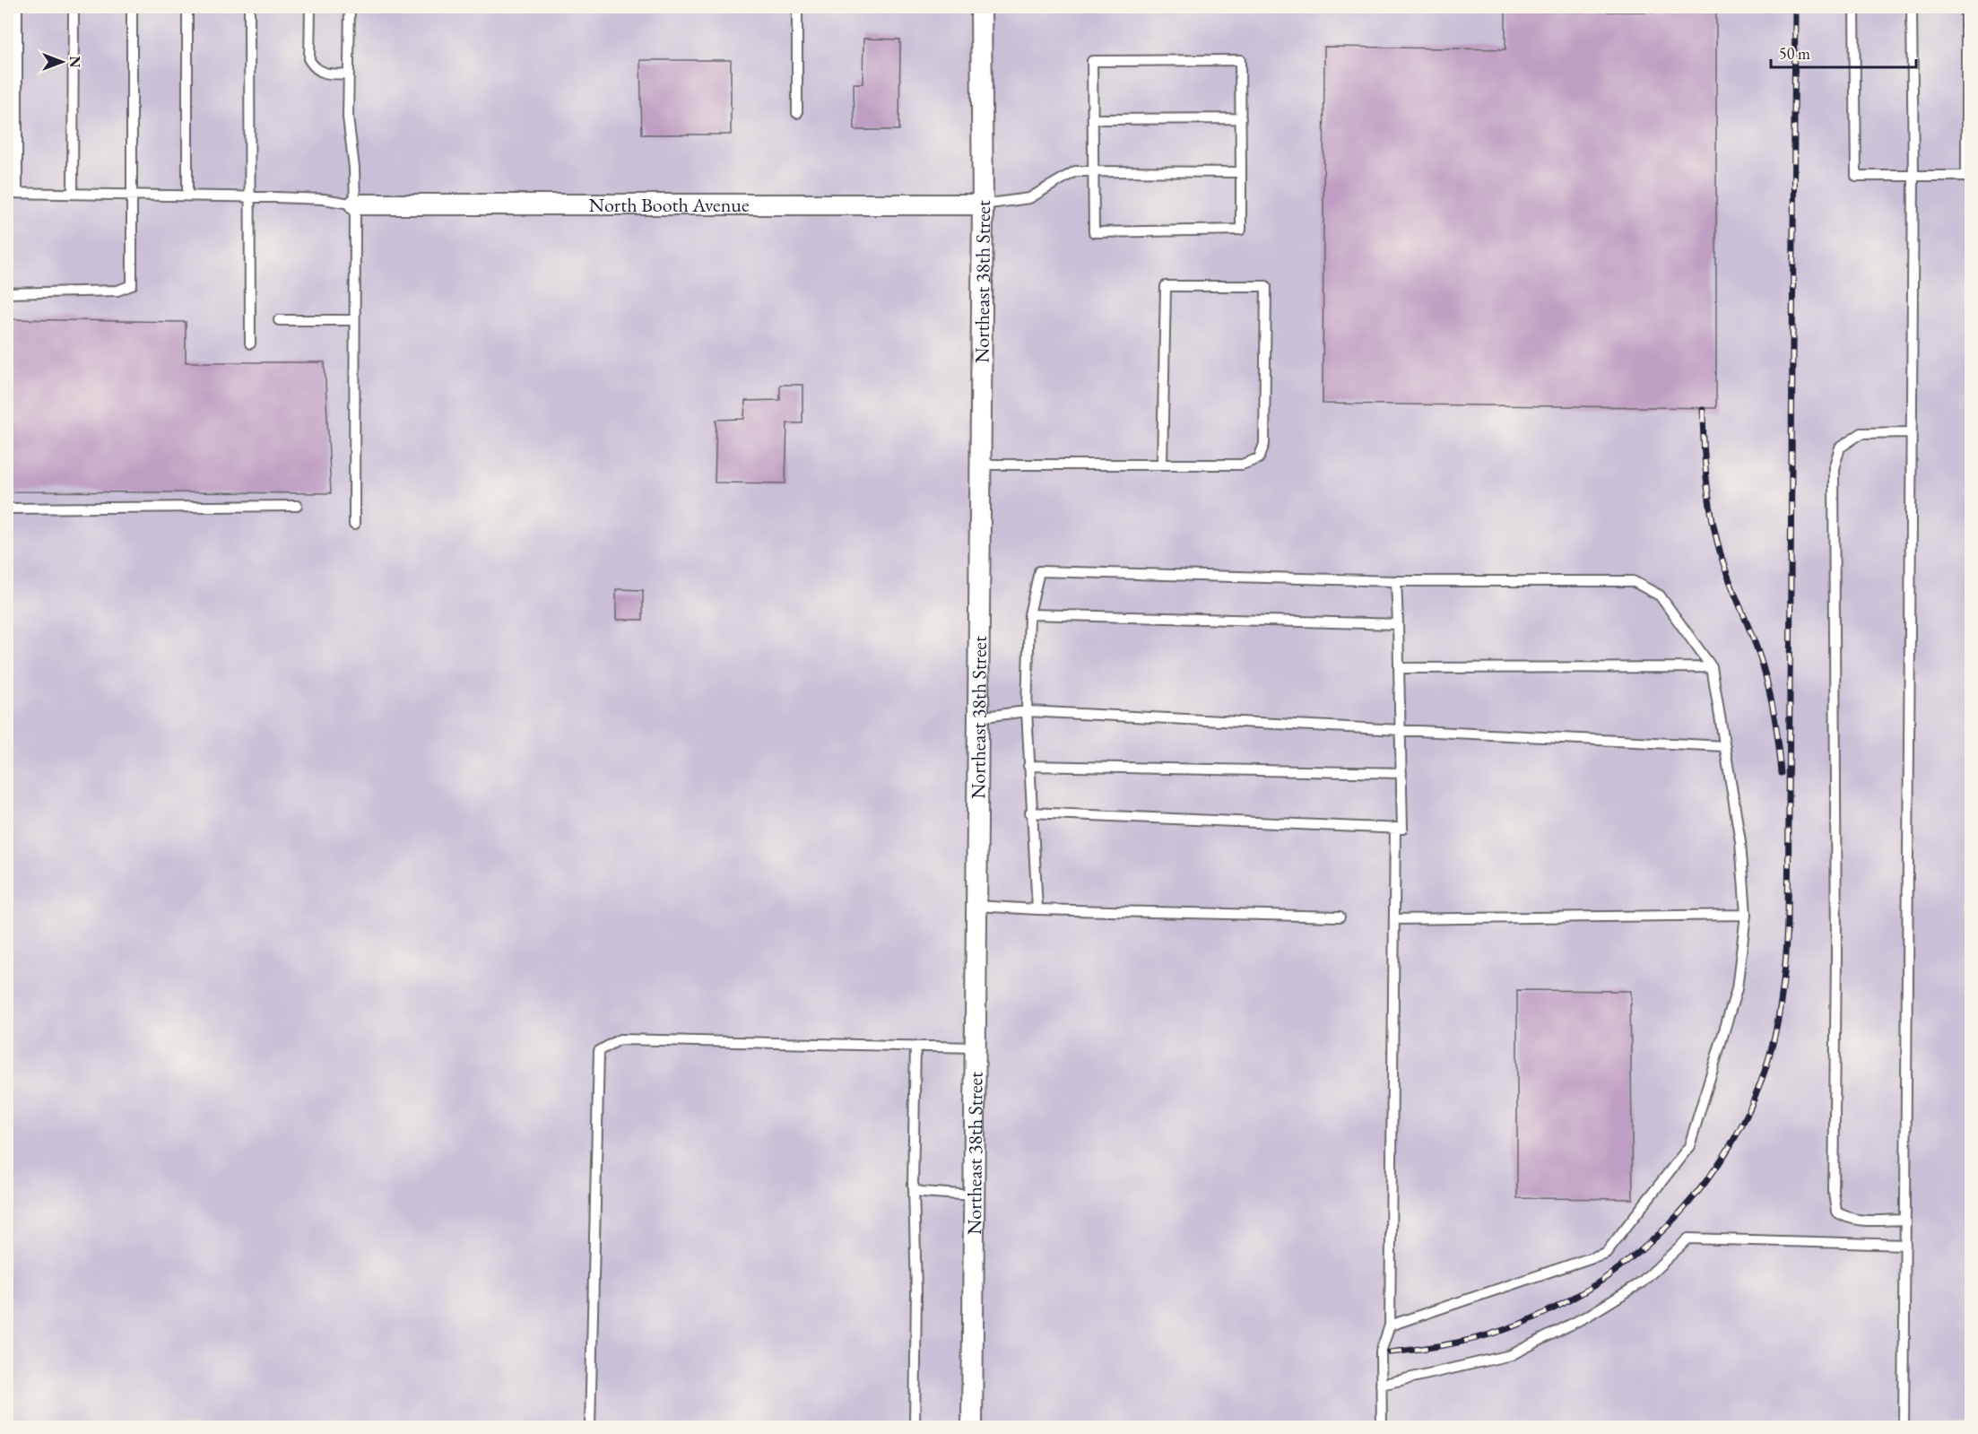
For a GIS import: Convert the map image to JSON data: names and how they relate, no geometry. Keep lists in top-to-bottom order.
{
  "streets": {
    "street": ["North Booth Avenue", "Northeast 38th Street"]
  },
  "crossings": [
    ["North Booth Avenue", "Northeast 38th Street"]
  ],
  "scale_bar": "50 m",
  "north": "right"
}
